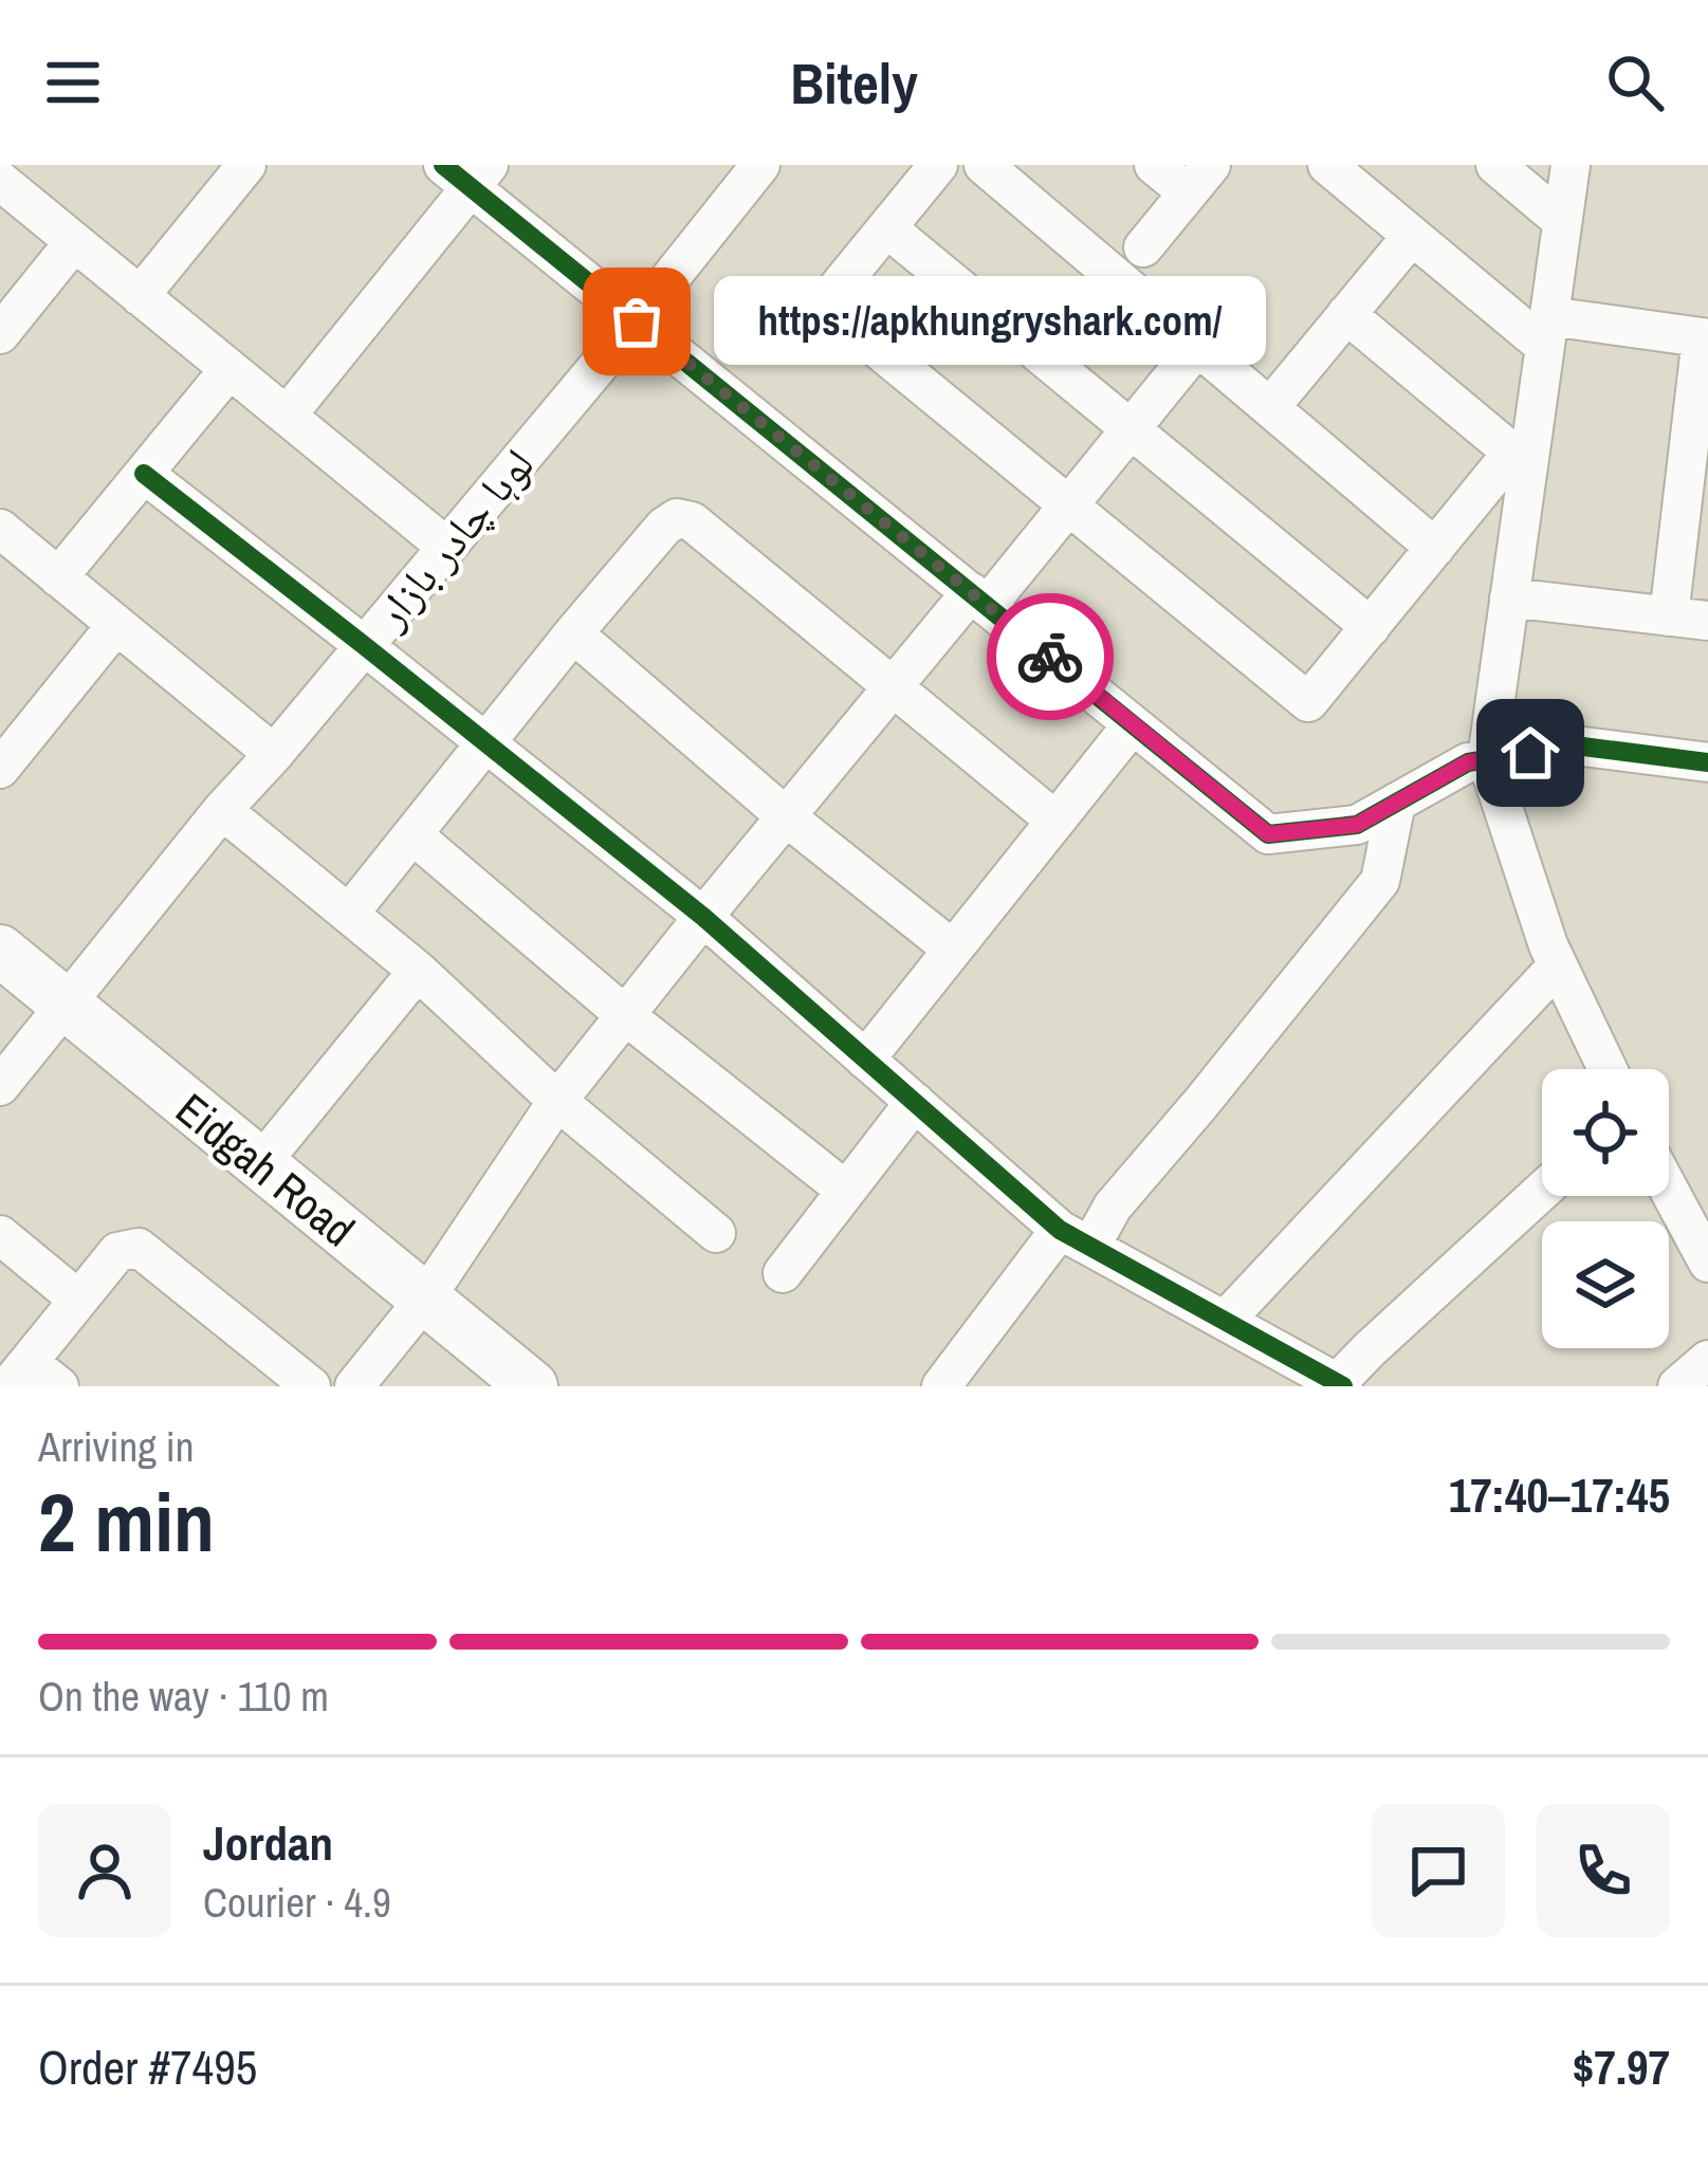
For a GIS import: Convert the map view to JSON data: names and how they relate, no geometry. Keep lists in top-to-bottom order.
{
  "streets": {
    "main road": ["Eidgah Road"],
    "street": ["لوہا چادر بازار"]
  },
  "crossings": [
    ["لوہا چادر بازار", "Eidgah Road"]
  ],
  "places": ["https://apkhungryshark.com/"],
  "page": {
    "header": "Bitely",
    "bubble": "https://apkhungryshark.com/",
    "heading": ["2 min", "Arriving in", "17:40–17:45"],
    "panel": [
      "Jordan",
      "Courier · 4.9",
      "Order #7495",
      "$7.97"
    ],
    "bar": "On the way · 110 m"
  }
}
